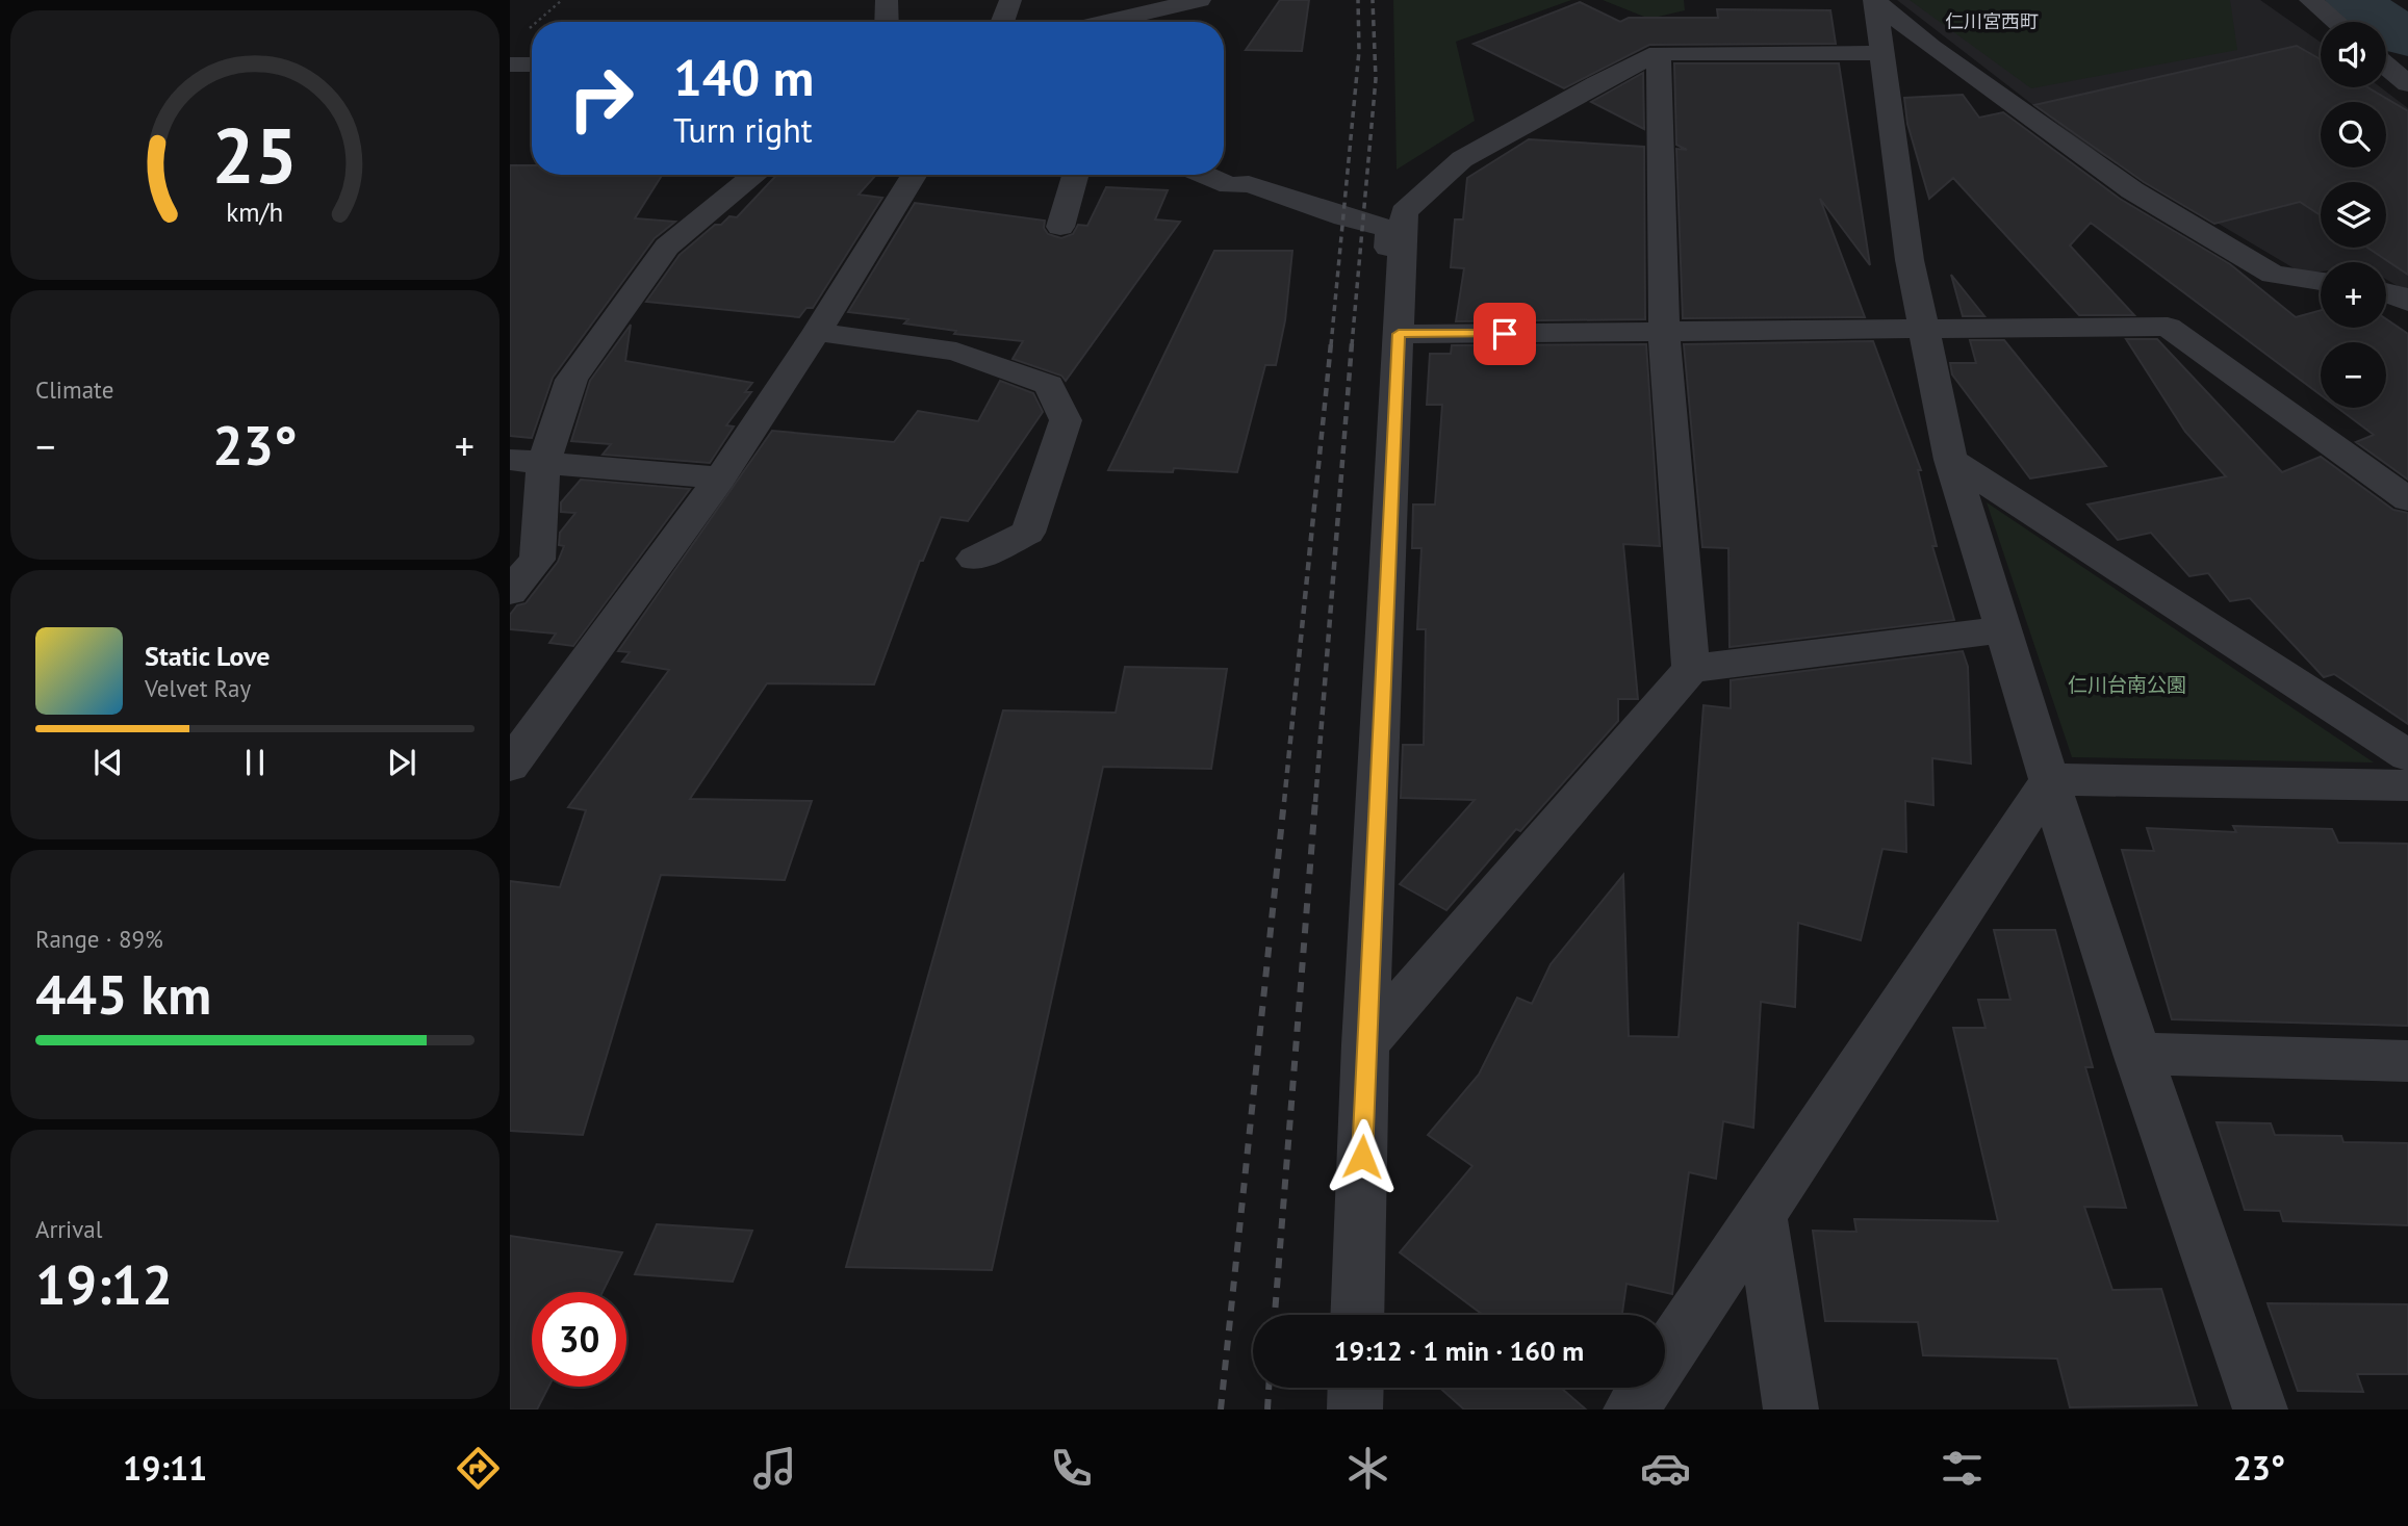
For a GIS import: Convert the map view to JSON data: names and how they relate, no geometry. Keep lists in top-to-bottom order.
{
  "districts": ["仁川宮西町"],
  "parks": ["仁川台南公園"],
  "page": {
    "map_buttons": ["+", "−"],
    "turn": ["140 m", "Turn right"],
    "tile": [
      "Climate",
      ["Range · 89%", "445 km"],
      ["Arrival", "19:12"]
    ],
    "heat": ["−", "23°", "+"],
    "song": ["Static Love", "Velvet Ray"],
    "limit": "30",
    "trip": "19:12 · 1 min · 160 m",
    "tabs": ["19:11", "23°"],
    "gauge": ["25", "km/h"]
  }
}
